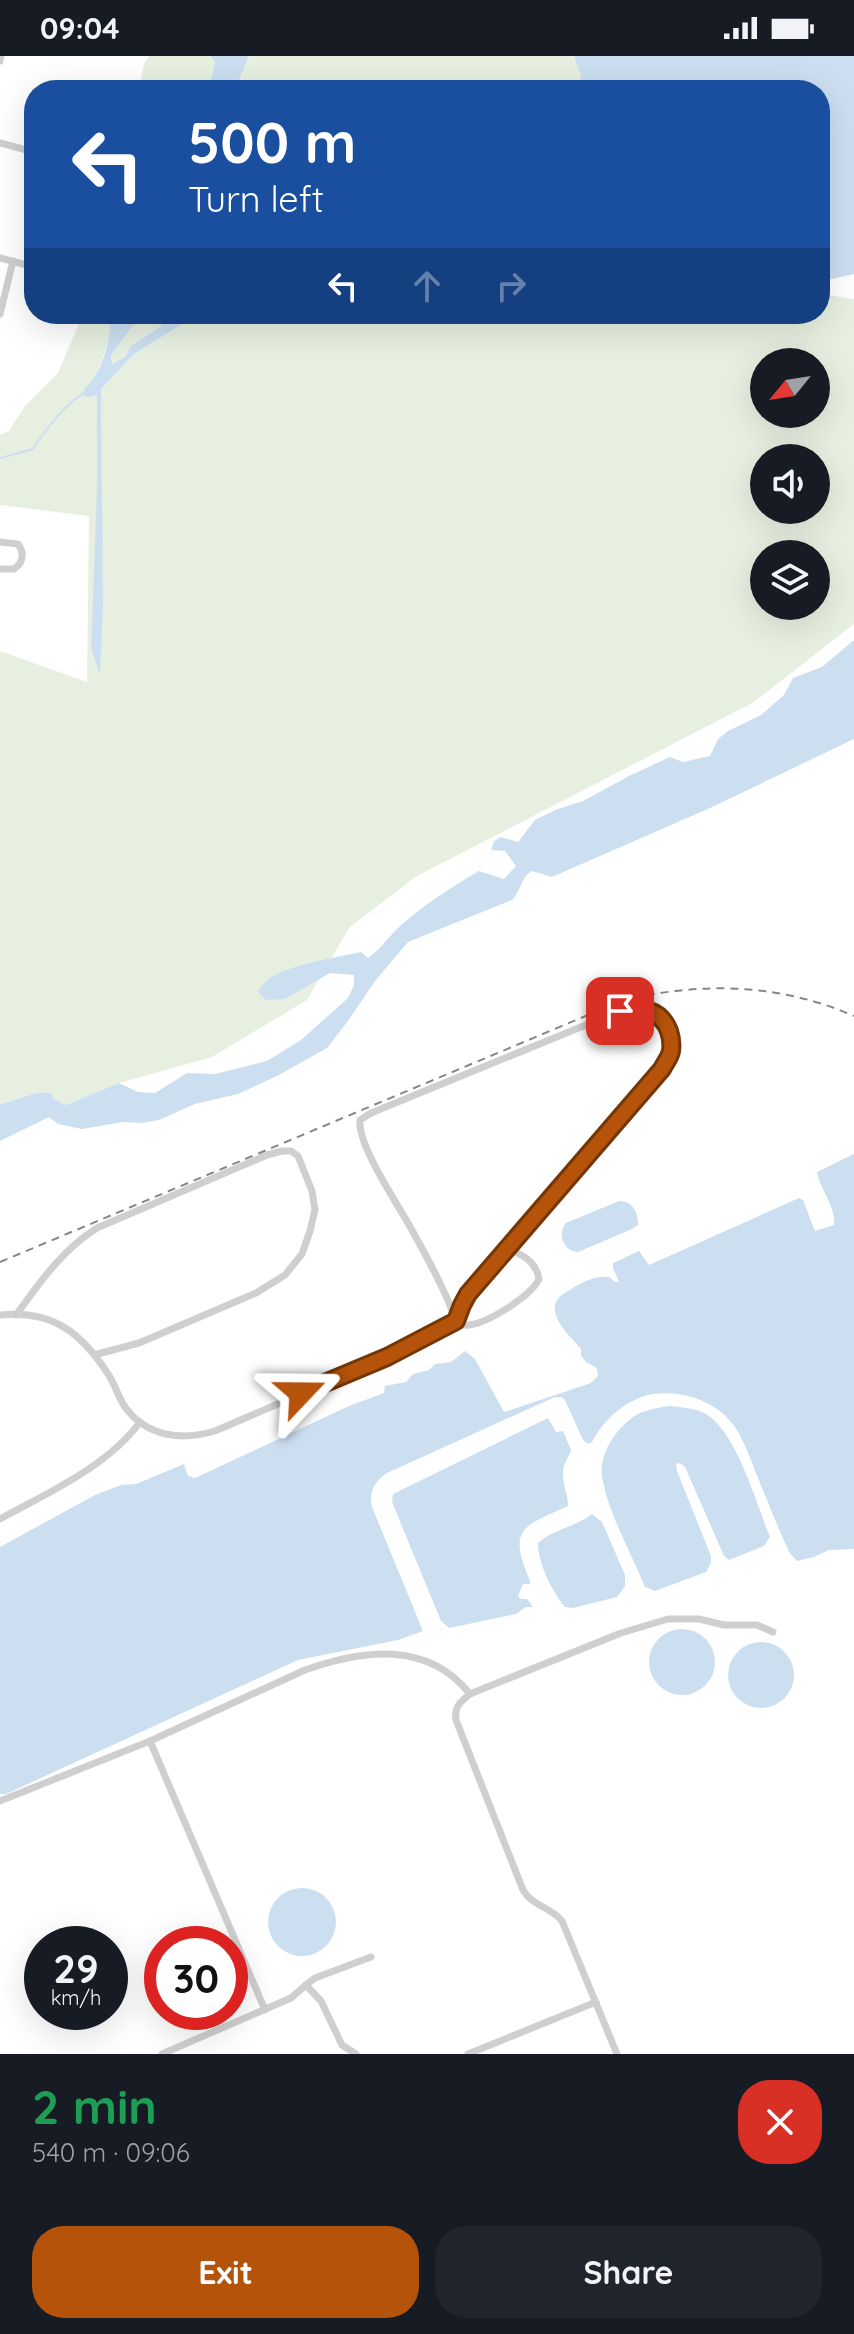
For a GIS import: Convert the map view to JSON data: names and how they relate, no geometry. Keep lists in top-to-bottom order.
{
  "north": "bottom left",
  "page": {
    "status": "09:04",
    "turn": ["500 m", "Turn left"],
    "speed": "29 km/h",
    "limit": "30",
    "heading": ["2 min", "540 m · 09:06"],
    "buttons": ["Exit", "Share"]
  }
}
